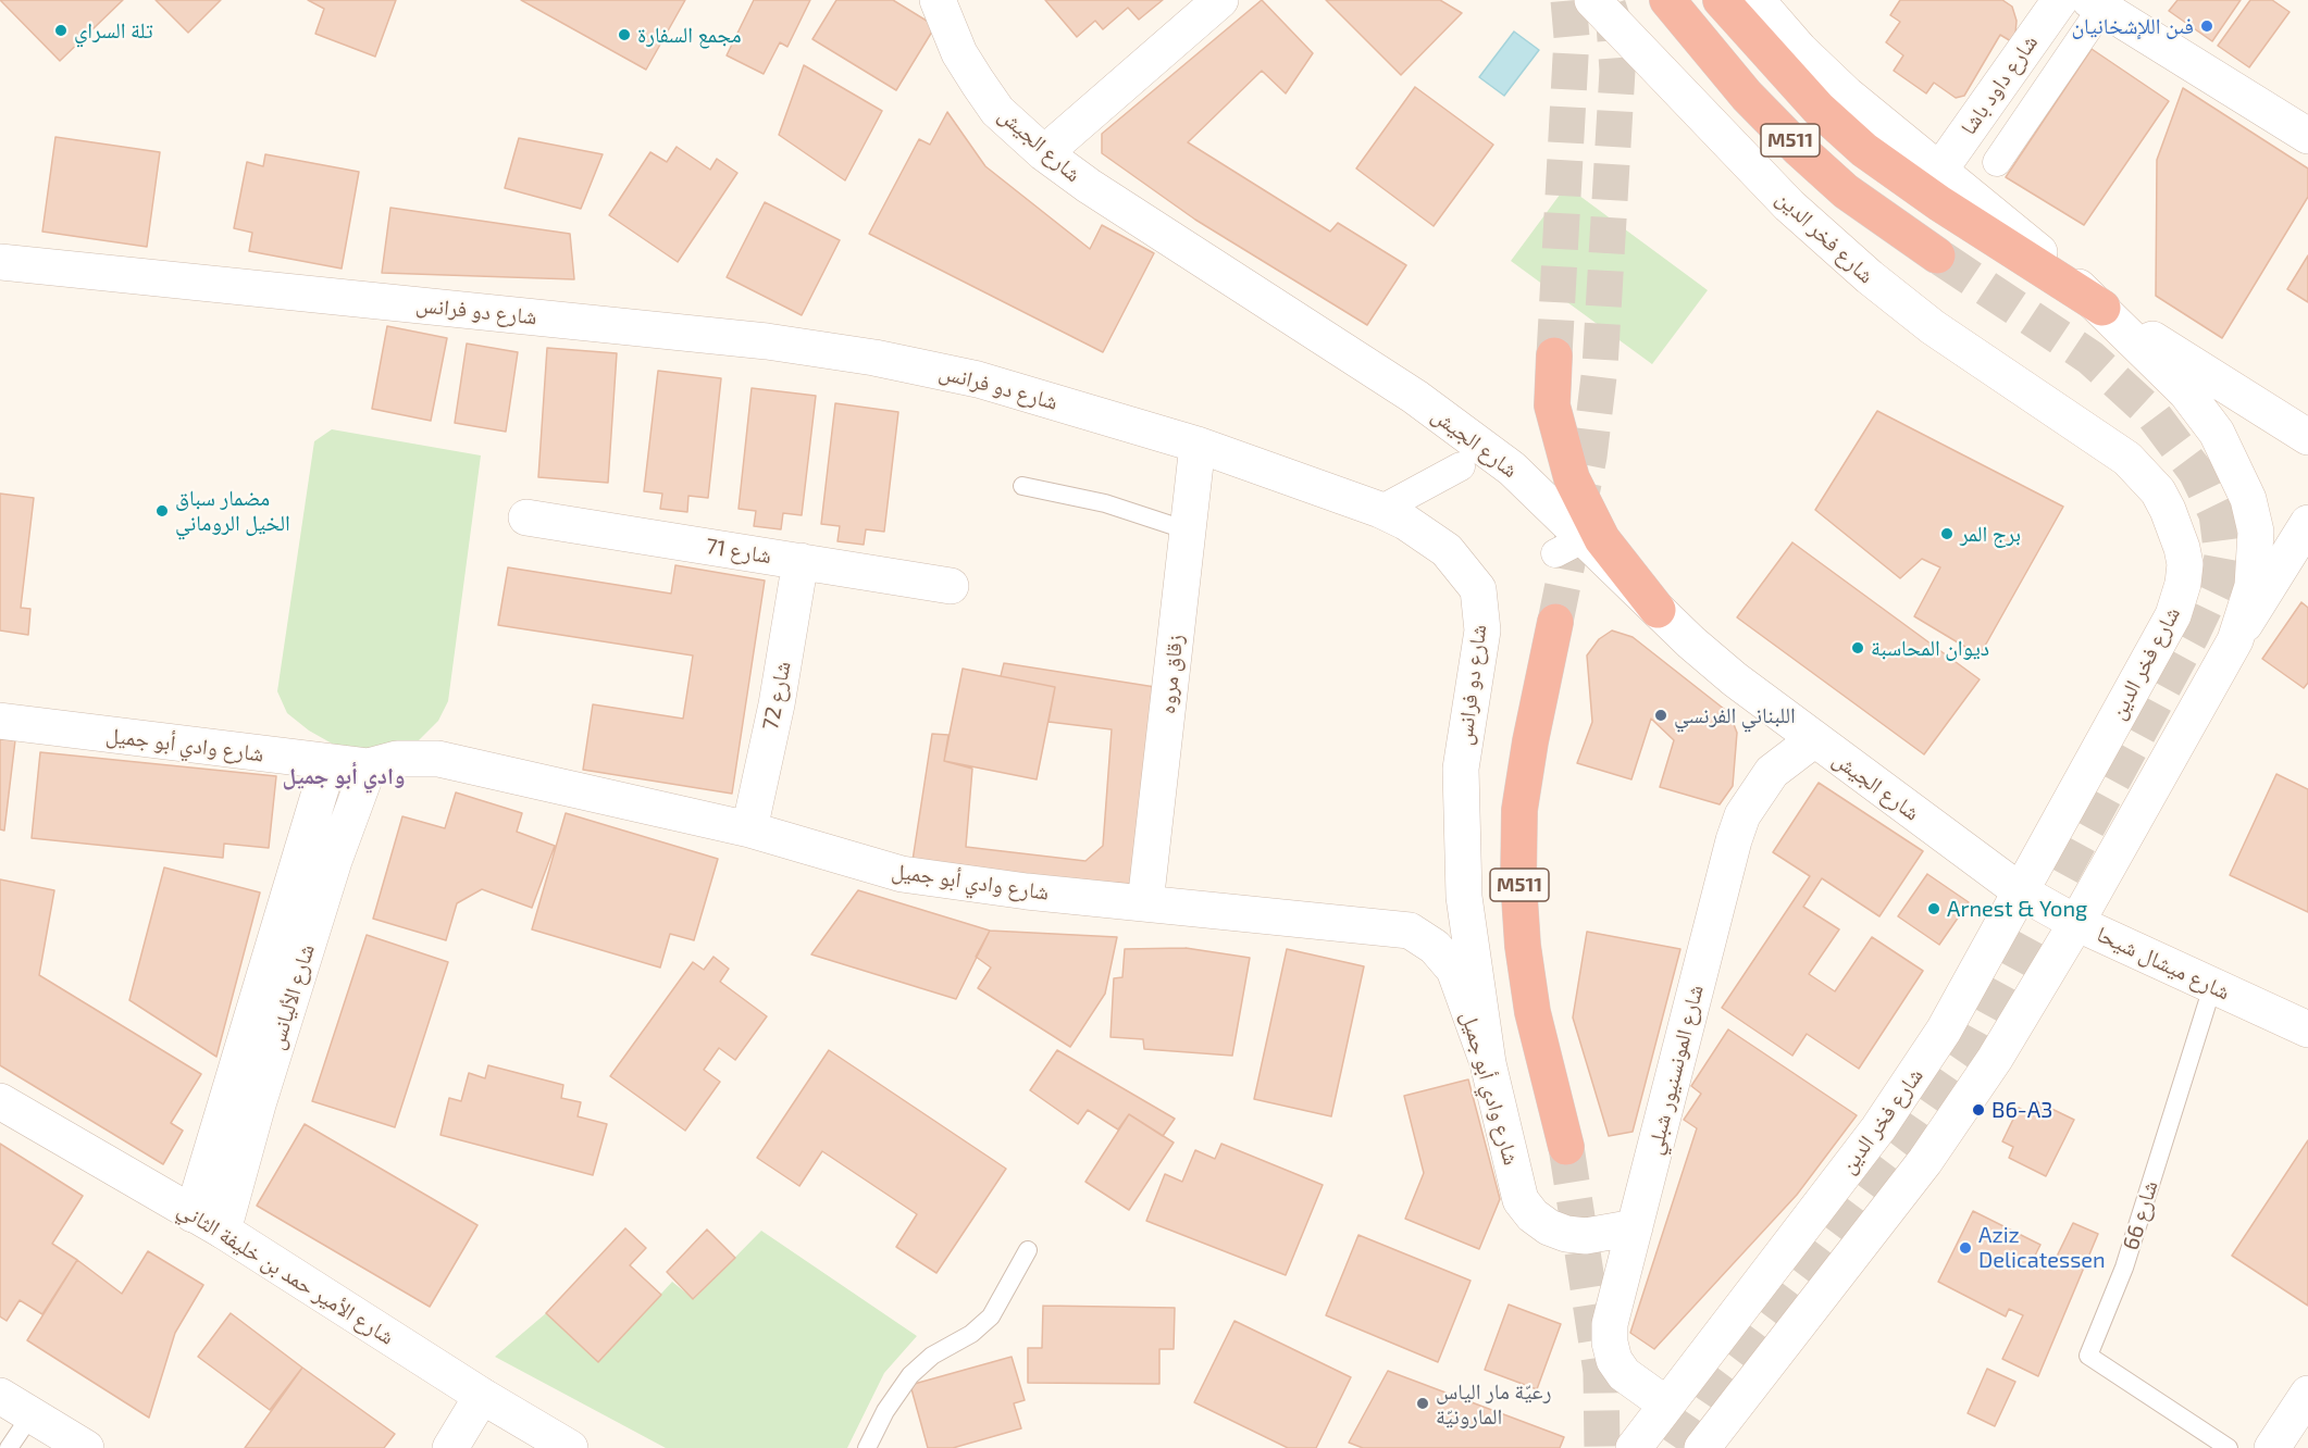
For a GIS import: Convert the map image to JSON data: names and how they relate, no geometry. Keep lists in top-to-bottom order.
{
  "streets": {
    "highway": ["M511"],
    "street": [
      "شارع داود باشا",
      "شارع الجيش",
      "شارع فخر الدين",
      "شارع دو فرانس",
      "شارع 71",
      "زقاق مروه",
      "شارع 72",
      "شارع وادي أبو جميل",
      "شارع ميشال شيحا",
      "شارع الأليانس",
      "شارع المونسنيور شبلي",
      "شارع الأمير حمد بن خليفة الثاني"
    ],
    "lane": ["شارع 66"]
  },
  "crossings": [
    ["شارع الجيش", "شارع فخر الدين"],
    ["شارع الجيش", "شارع ميشال شيحا"],
    ["شارع الجيش", "شارع المونسنيور شبلي"],
    ["شارع فخر الدين", "شارع ميشال شيحا"],
    ["شارع فخر الدين", "شارع المونسنيور شبلي"],
    ["شارع دو فرانس", "زقاق مروه"],
    ["شارع دو فرانس", "شارع وادي أبو جميل"],
    ["شارع 71", "شارع 72"],
    ["زقاق مروه", "شارع وادي أبو جميل"],
    ["شارع 72", "شارع وادي أبو جميل"],
    ["شارع وادي أبو جميل", "شارع الأليانس"],
    ["شارع وادي أبو جميل", "شارع المونسنيور شبلي"],
    ["شارع ميشال شيحا", "شارع 66"],
    ["شارع الأليانس", "شارع الأمير حمد بن خليفة الثاني"]
  ],
  "districts": ["وادي أبو جميل"],
  "places": [
    "فىن اللإشخانيان",
    "تلة السراي",
    "مجمع السفارة",
    "مضمار سباق الخيل الروماني",
    "برج المر",
    "ديوان المحاسبة",
    "اللبناني الفرنسي",
    "Arnest & Yong",
    "B6-A3",
    "Aziz Delicatessen",
    "رعيّة مار الياس المارونيّة"
  ]
}
